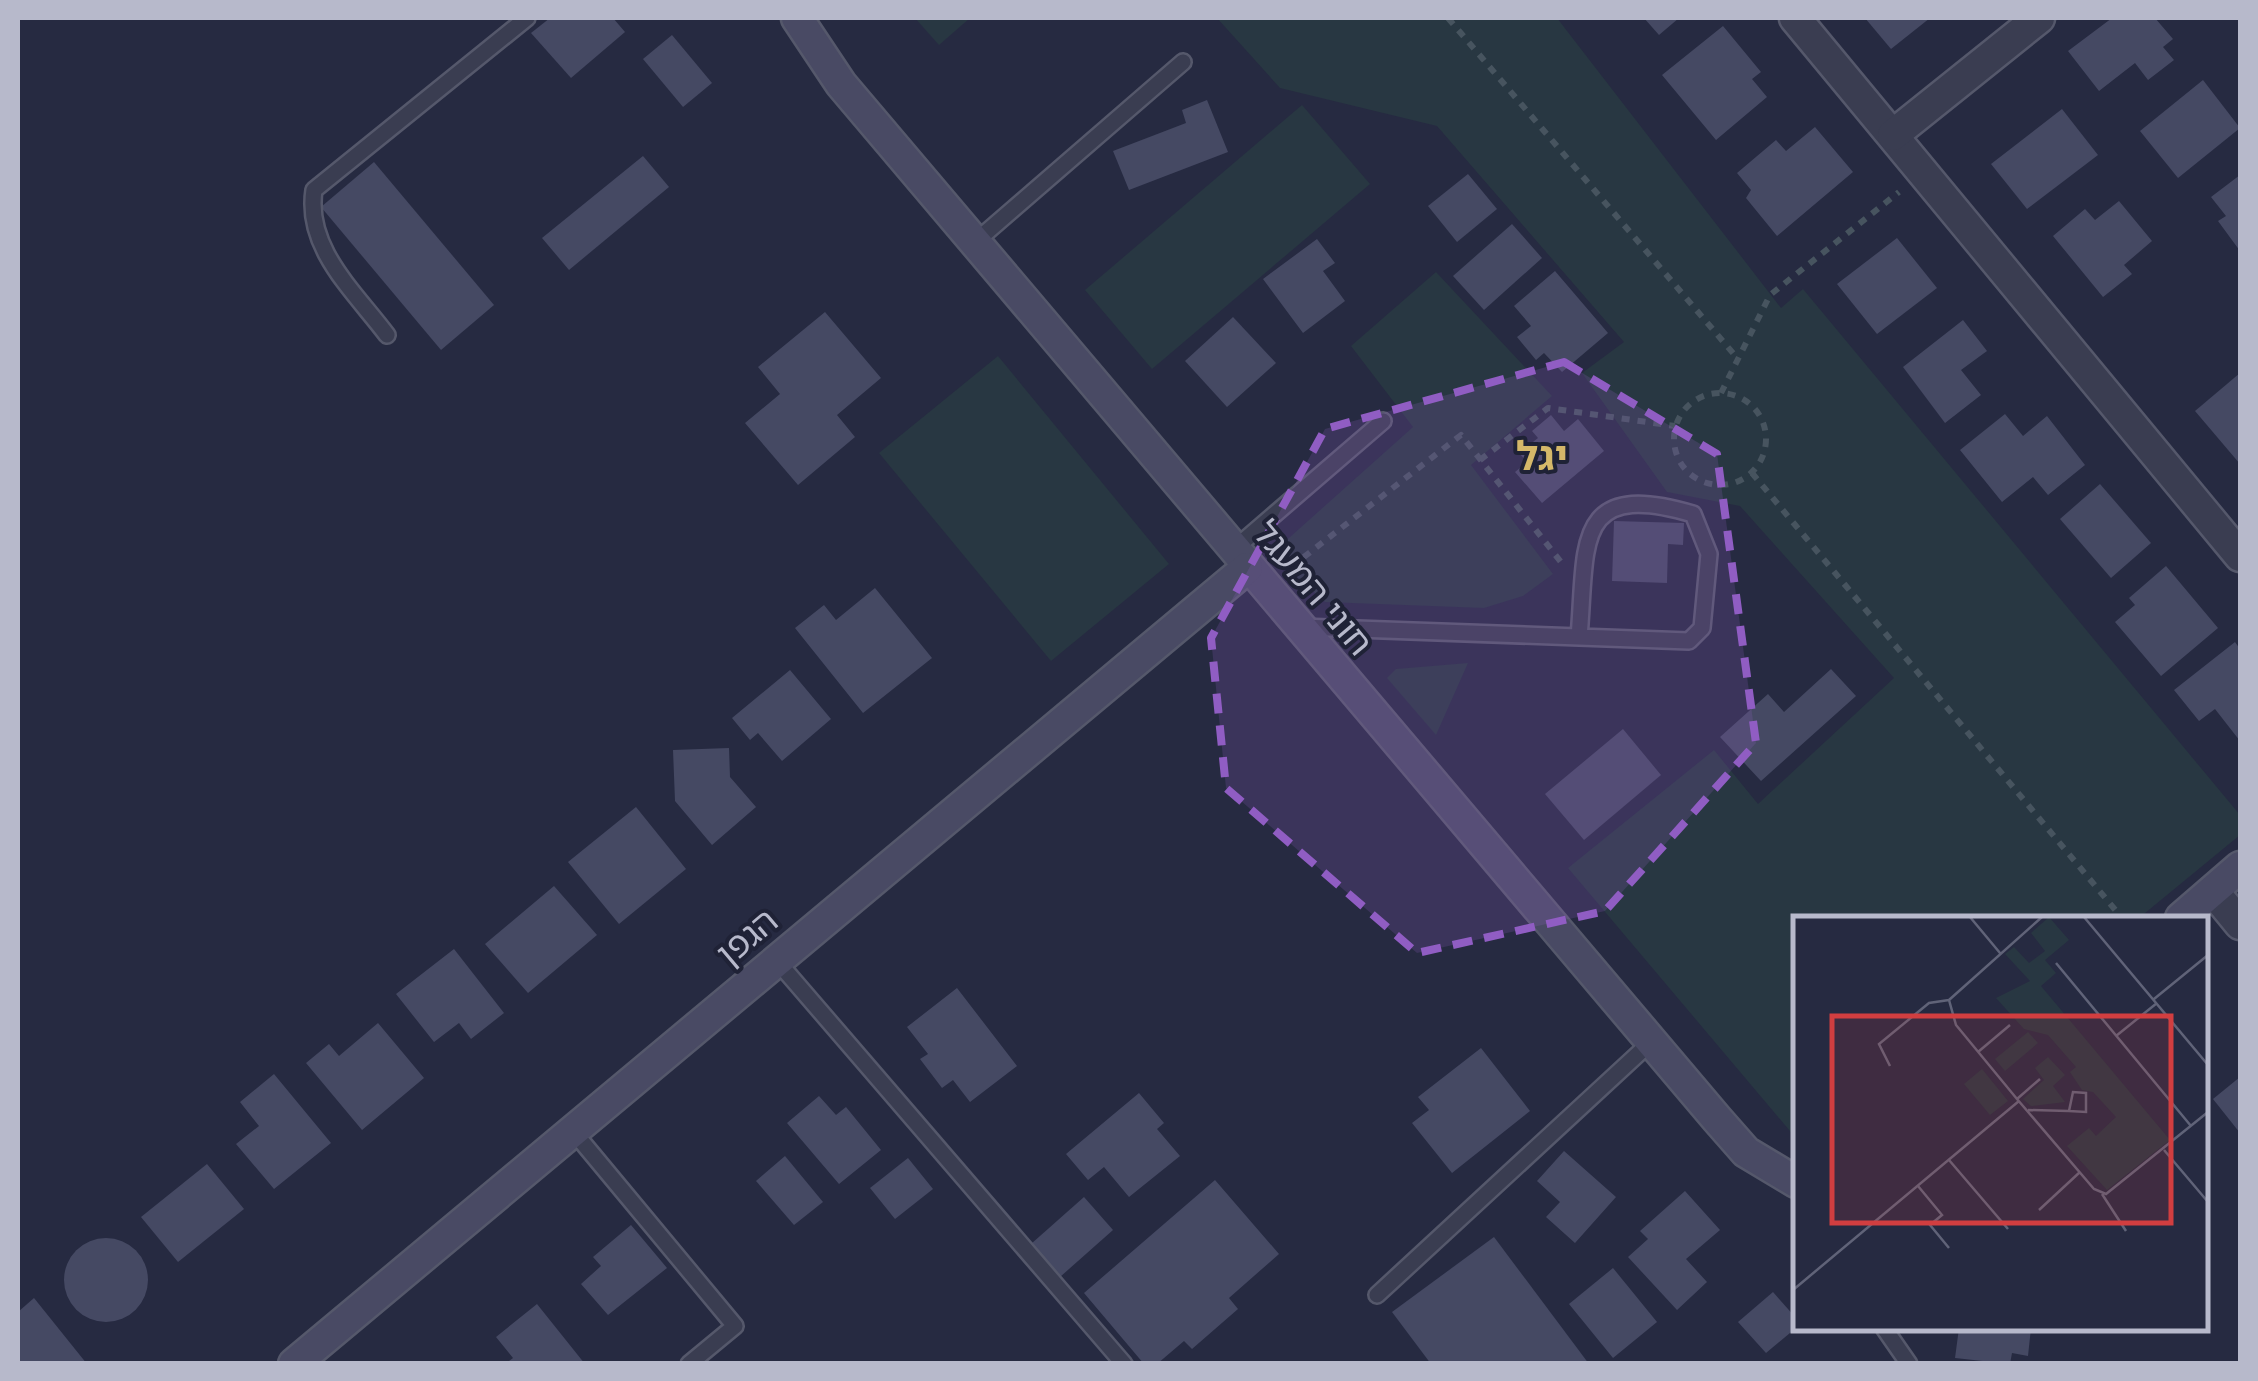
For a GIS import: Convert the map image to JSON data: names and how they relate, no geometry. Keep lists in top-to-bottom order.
{
  "streets": {
    "street": ["חוני המעגל", "הגפן"]
  },
  "crossings": [
    ["חוני המעגל", "הגפן"]
  ],
  "districts": ["יגל"]
}
